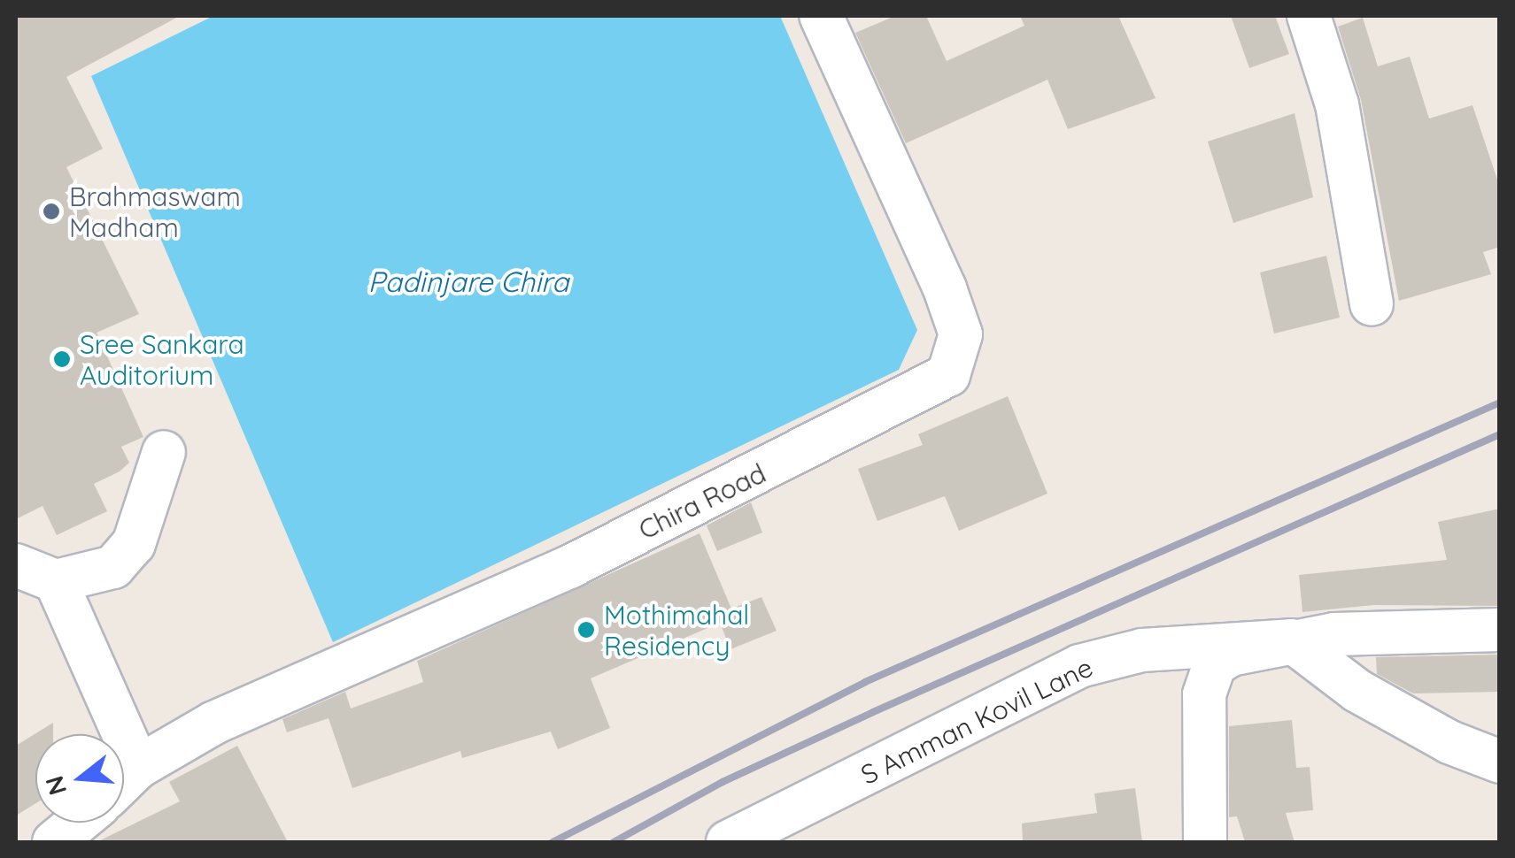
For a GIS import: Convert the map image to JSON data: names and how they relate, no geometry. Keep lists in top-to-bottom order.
{
  "streets": {
    "street": ["Chira Road", "S Amman Kovil Lane"]
  },
  "water": ["Padinjare Chira"],
  "places": ["Brahmaswam Madham", "Sree Sankara Auditorium", "Mothimahal Residency"],
  "north": "left"
}
